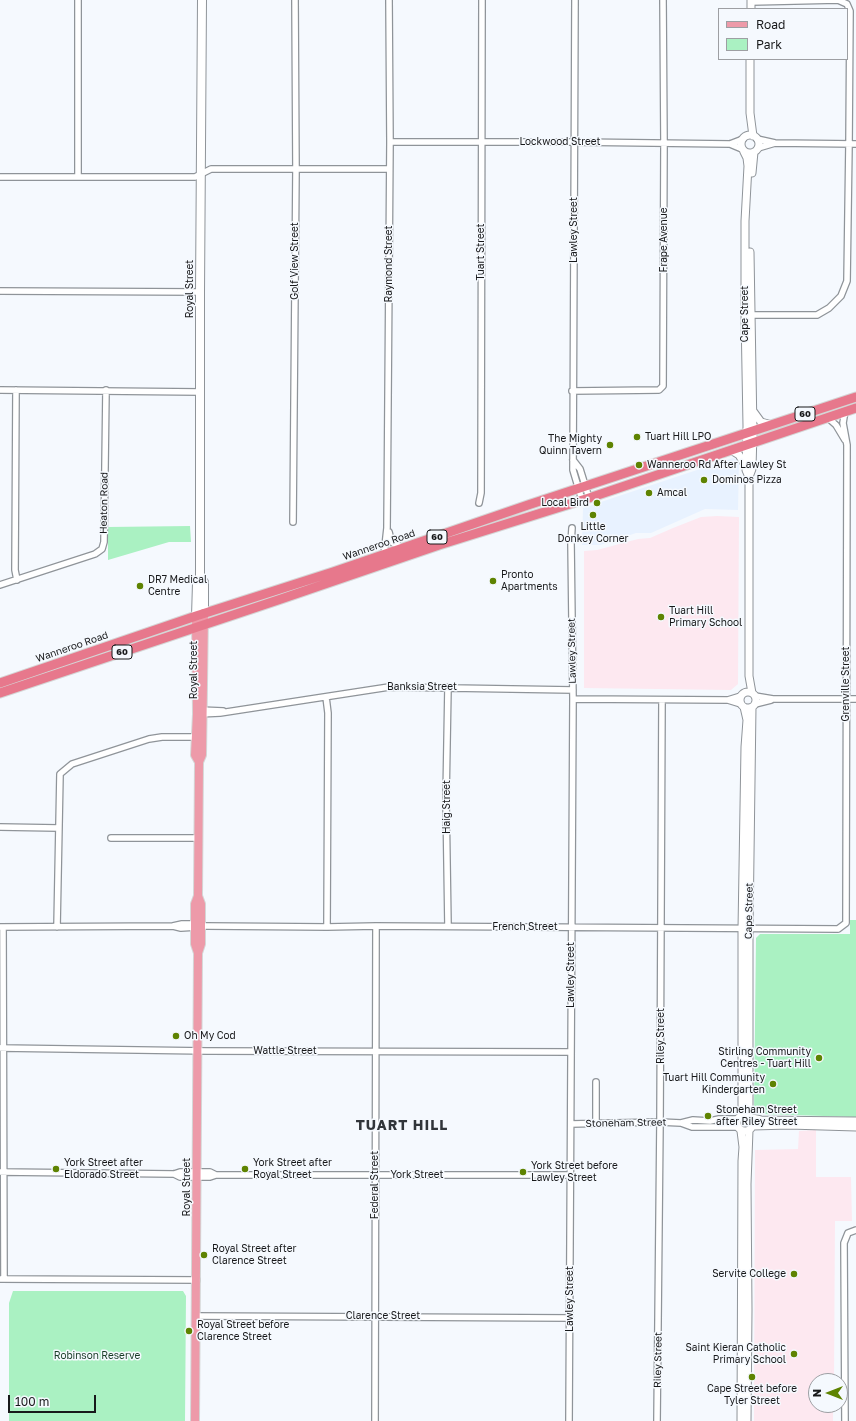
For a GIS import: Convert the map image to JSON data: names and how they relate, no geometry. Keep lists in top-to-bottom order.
{
  "streets": {
    "highway": ["60", "Wanneroo Road"],
    "main road": ["Royal Street"],
    "street": [
      "Lockwood Street",
      "Lawley Street",
      "Frape Avenue",
      "Tuart Street",
      "Golf View Street",
      "Raymond Street",
      "Cape Street",
      "Heaton Road",
      "Grenville Street",
      "Banksia Street",
      "Haig Street",
      "French Street",
      "Riley Street",
      "Wattle Street",
      "Stoneham Street",
      "York Street",
      "Federal Street",
      "Clarence Street"
    ]
  },
  "crossings": [
    ["Lockwood Street", "Lawley Street"],
    ["Lockwood Street", "Frape Avenue"],
    ["Lockwood Street", "Tuart Street"],
    ["Lockwood Street", "Raymond Street"],
    ["Lockwood Street", "Cape Street"],
    ["Lawley Street", "Frape Avenue"],
    ["Lawley Street", "Wanneroo Road"],
    ["Lawley Street", "Banksia Street"],
    ["Lawley Street", "French Street"],
    ["Lawley Street", "Wattle Street"],
    ["Lawley Street", "Stoneham Street"],
    ["Lawley Street", "York Street"],
    ["Lawley Street", "Clarence Street"],
    ["Raymond Street", "Wanneroo Road"],
    ["Royal Street", "Wanneroo Road"],
    ["Royal Street", "Banksia Street"],
    ["Royal Street", "French Street"],
    ["Royal Street", "Wattle Street"],
    ["Royal Street", "York Street"],
    ["Royal Street", "Clarence Street"],
    ["Cape Street", "Wanneroo Road"],
    ["Cape Street", "French Street"],
    ["Cape Street", "Stoneham Street"],
    ["Wanneroo Road", "Grenville Street"],
    ["Grenville Street", "French Street"],
    ["Banksia Street", "Haig Street"],
    ["Haig Street", "French Street"],
    ["French Street", "Riley Street"],
    ["French Street", "Federal Street"],
    ["Riley Street", "Stoneham Street"],
    ["Wattle Street", "Federal Street"],
    ["York Street", "Federal Street"],
    ["Federal Street", "Clarence Street"]
  ],
  "districts": ["TUART HILL"],
  "parks": ["Robinson Reserve"],
  "places": [
    "Tuart Hill LPO",
    "The Mighty Quinn Tavern",
    "Wanneroo Rd After Lawley St",
    "Dominos Pizza",
    "Amcal",
    "Local Bird",
    "Little Donkey Corner",
    "Pronto Apartments",
    "DR7 Medical Centre",
    "Tuart Hill Primary School",
    "Oh My Cod",
    "Stirling Community Centres - Tuart Hill",
    "Tuart Hill Community Kindergarten",
    "Stoneham Street after Riley Street",
    "York Street after Eldorado Street",
    "York Street after Royal Street",
    "York Street before Lawley Street",
    "Royal Street after Clarence Street",
    "Servite College",
    "Royal Street before Clarence Street",
    "Saint Kieran Catholic Primary School",
    "Cape Street before Tyler Street"
  ],
  "legend": ["Road", "Park"],
  "scale_bar": "100 m",
  "north": "left"
}
